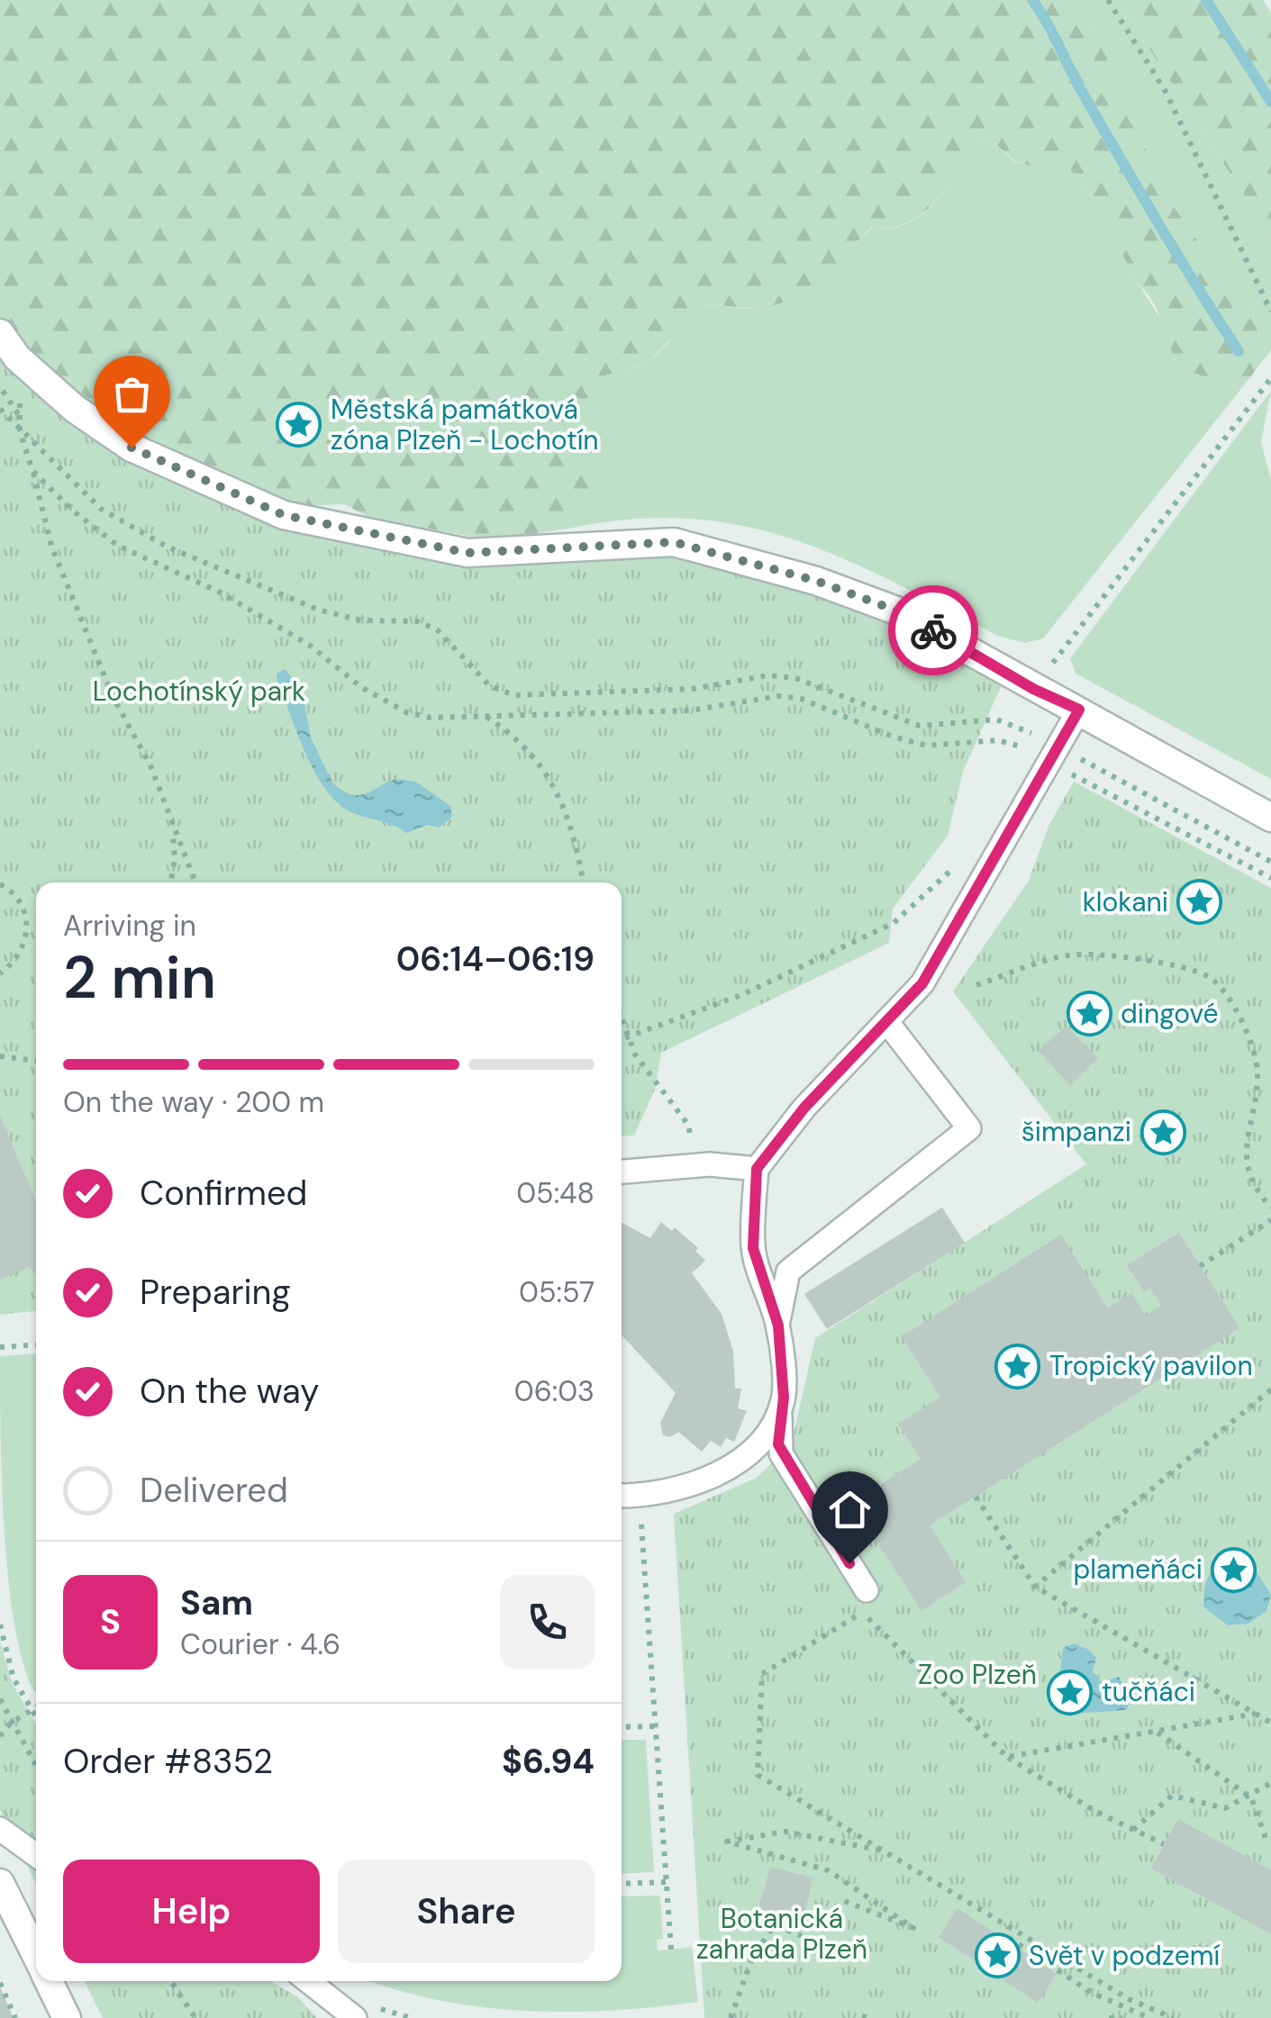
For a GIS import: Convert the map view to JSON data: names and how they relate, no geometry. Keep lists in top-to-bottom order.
{
  "parks": ["Lochotínský park", "Zoo Plzeň", "Botanická zahrada Plzeň"],
  "places": {
    "place": [
      "Městská památková zóna Plzeň - Lochotín",
      "klokani",
      "dingové",
      "šimpanzi",
      "Tropický pavilon",
      "plameňáci",
      "tučňáci",
      "Svět v podzemí"
    ]
  },
  "page": {
    "heading": ["2 min", "Arriving in", "06:14–06:19"],
    "panel": [
      "Sam",
      "Courier · 4.6",
      "Order #8352",
      "$6.94"
    ],
    "bar": "On the way · 200 m",
    "list": [
      ["Confirmed", "05:48"],
      ["Preparing", "05:57"],
      ["On the way", "06:03"],
      "Delivered"
    ],
    "round": "S",
    "buttons": ["Help", "Share"]
  }
}
